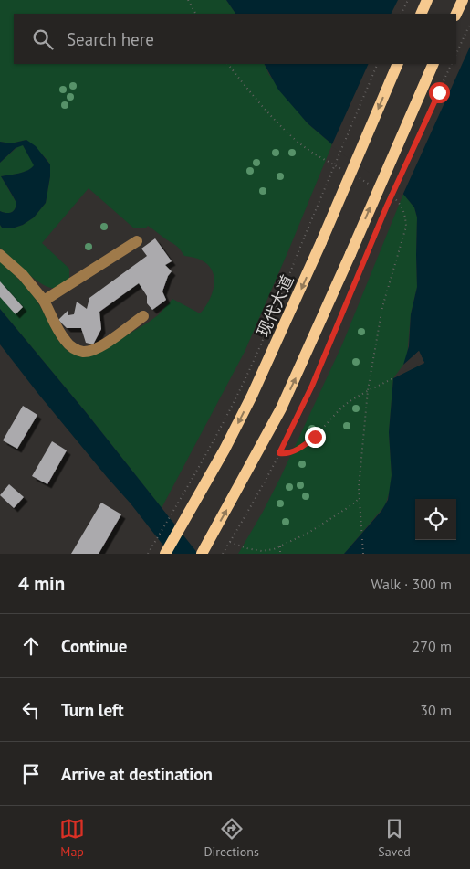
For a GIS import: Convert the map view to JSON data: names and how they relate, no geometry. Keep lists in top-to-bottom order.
{
  "streets": {
    "main road": ["现代大道"]
  },
  "page": {
    "search": "Search here",
    "heading": ["4 min", "Walk · 300 m"],
    "list": [
      ["Continue", "270 m"],
      ["Turn left", "30 m"],
      "Arrive at destination"
    ],
    "nav": ["Map", "Directions", "Saved"]
  }
}
